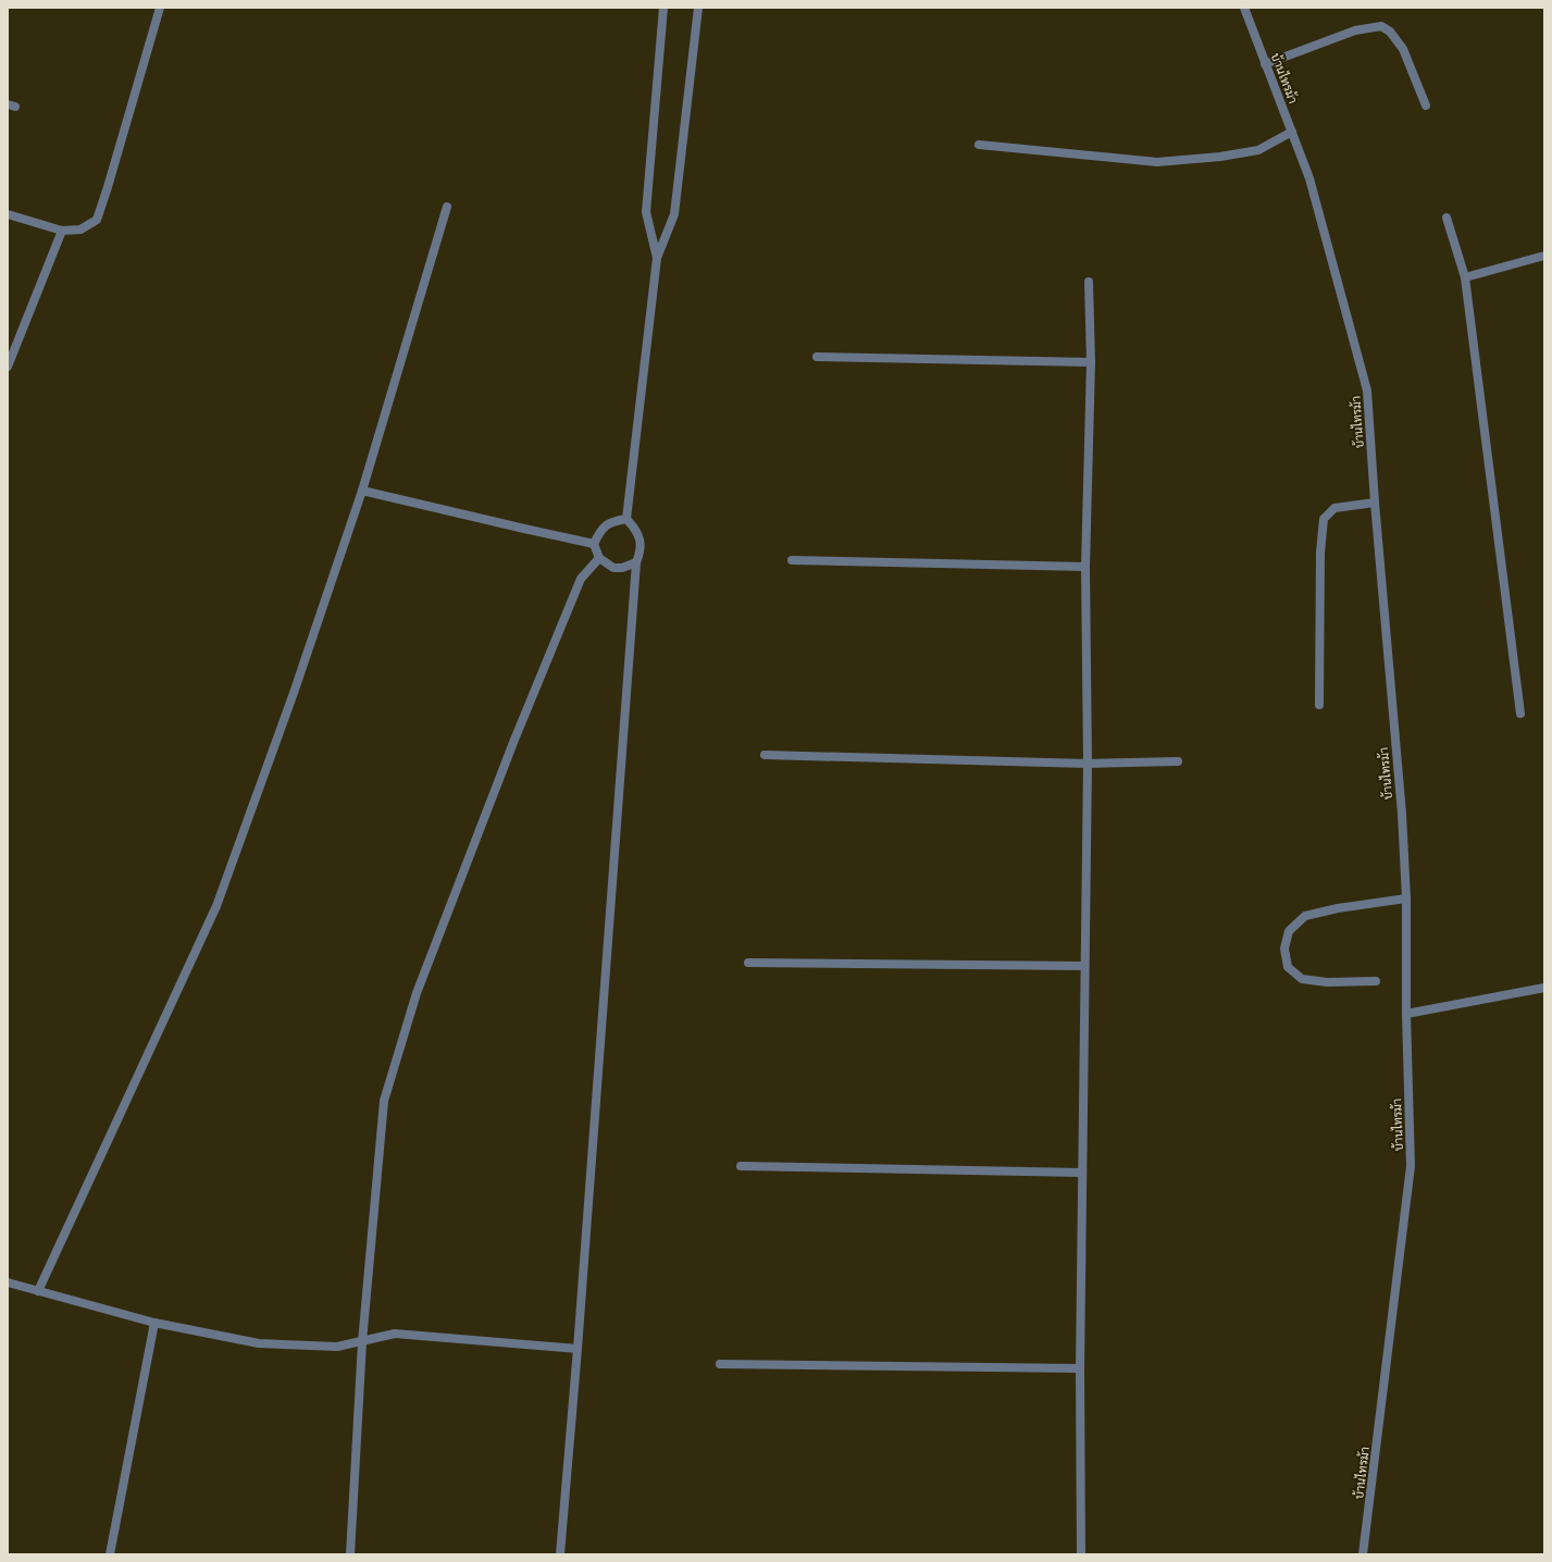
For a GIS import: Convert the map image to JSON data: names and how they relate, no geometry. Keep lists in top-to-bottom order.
{
  "streets": {
    "street": ["บ้านไทรม้า"]
  }
}
